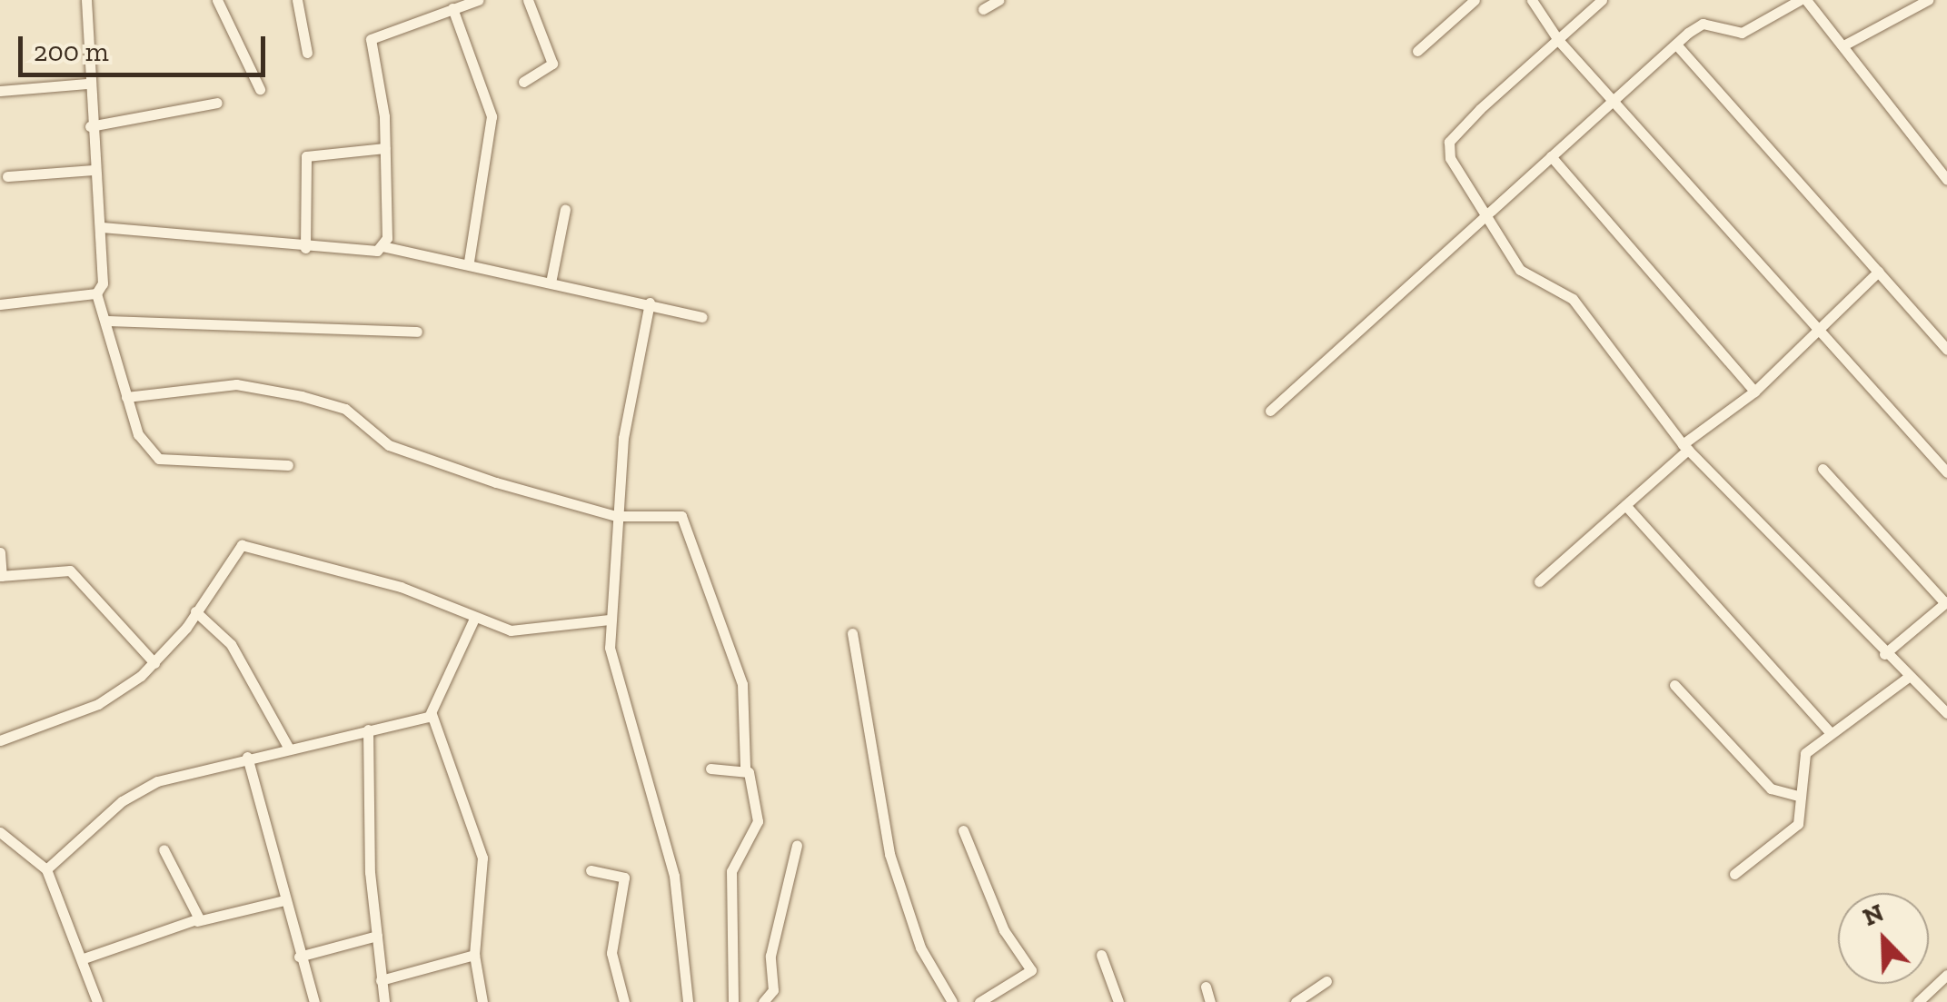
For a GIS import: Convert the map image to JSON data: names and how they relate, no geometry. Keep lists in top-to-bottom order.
{
  "scale_bar": "200 m",
  "north": "top left"
}
